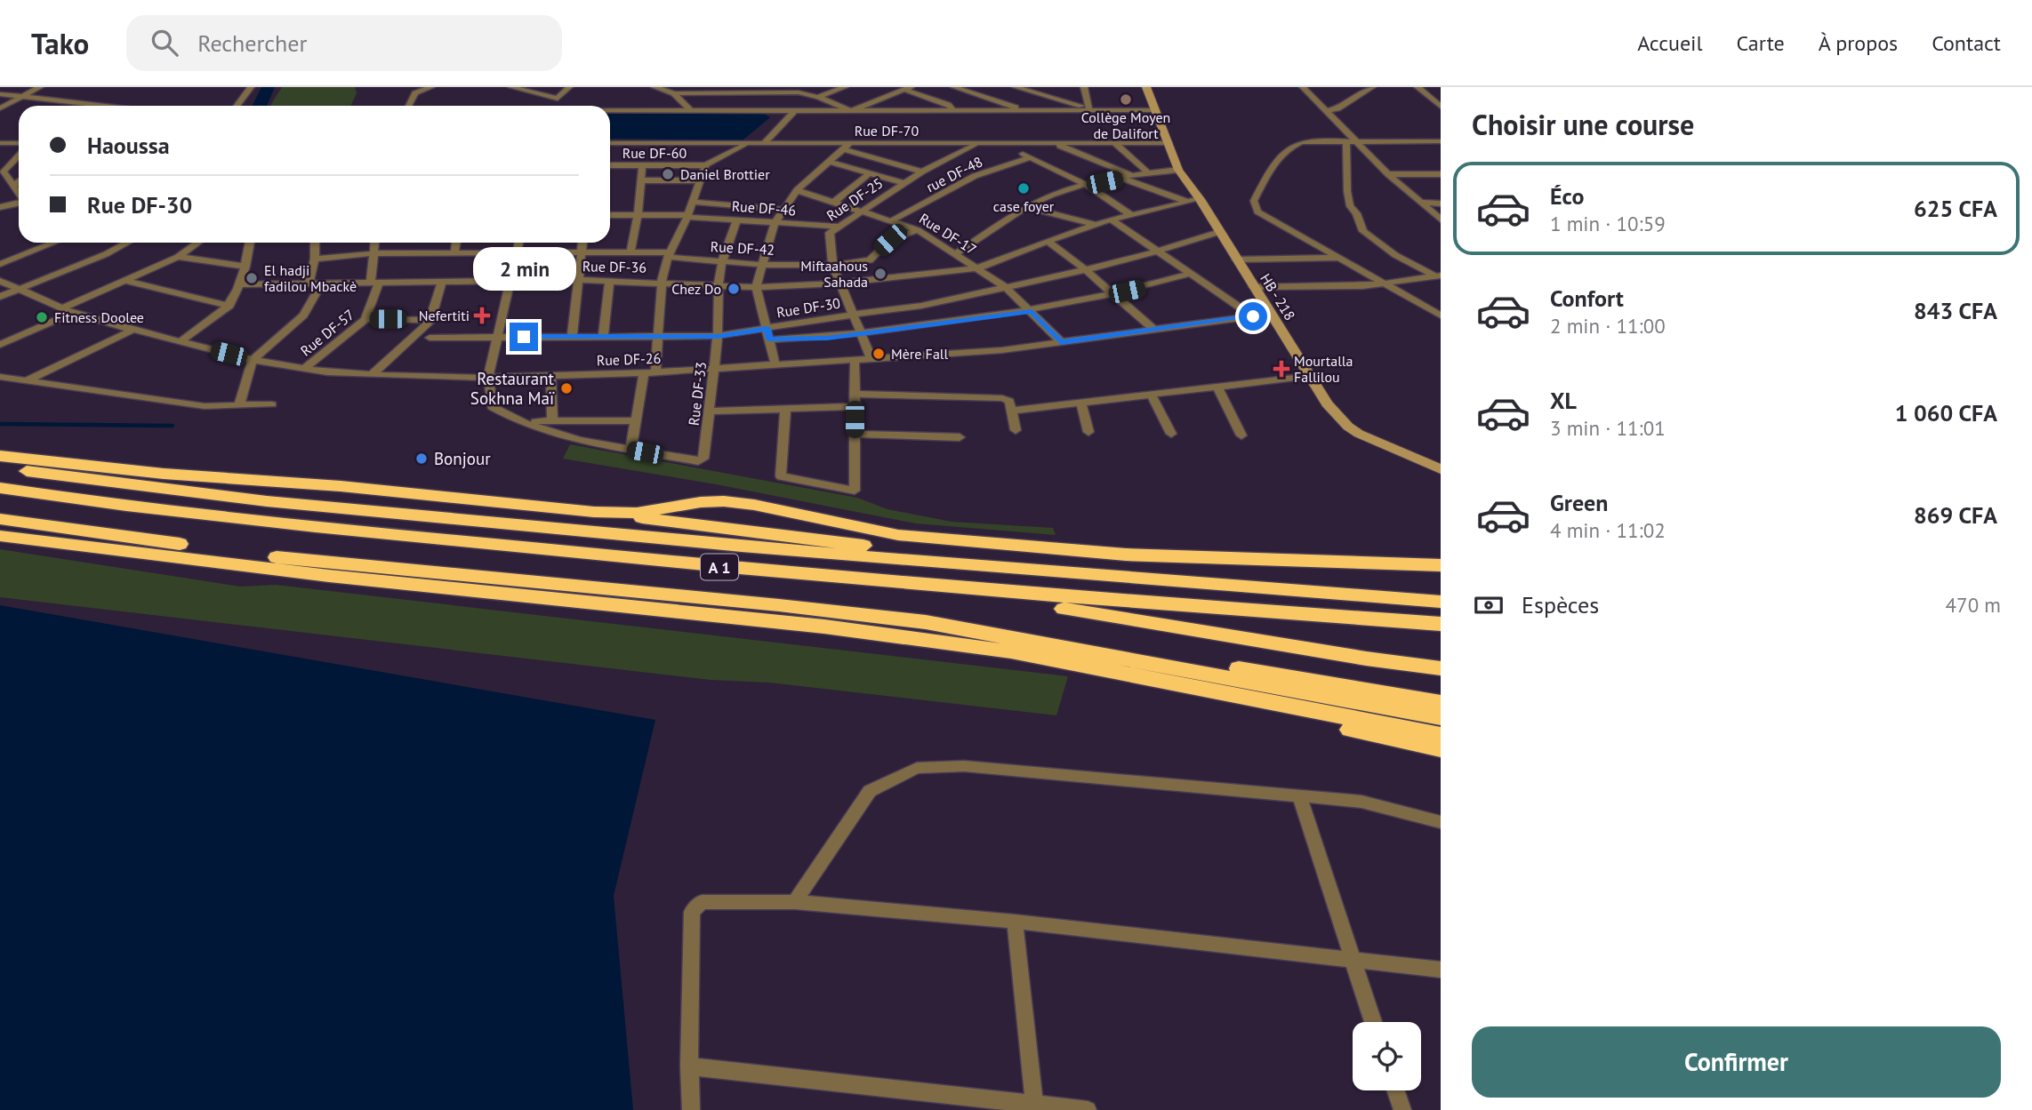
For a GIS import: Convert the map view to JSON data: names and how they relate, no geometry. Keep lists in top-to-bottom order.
{
  "streets": {
    "highway": ["A 1"],
    "main road": ["HB - 218"],
    "street": [
      "Rue DF-70",
      "Rue DF-60",
      "rue DF-48",
      "Rue DF-25",
      "Rue DF-46",
      "Rue DF-17",
      "Rue DF-42",
      "Rue DF-36",
      "Rue DF-30",
      "Rue DF-57",
      "Rue DF-26",
      "Rue DF-33"
    ]
  },
  "crossings": [
    ["Rue DF-70", "Rue DF-25"],
    ["Rue DF-70", "HB - 218"],
    ["rue DF-48", "Rue DF-17"],
    ["Rue DF-25", "Rue DF-46"],
    ["Rue DF-25", "Rue DF-17"],
    ["Rue DF-25", "Rue DF-42"],
    ["Rue DF-25", "Rue DF-36"],
    ["Rue DF-25", "Rue DF-30"],
    ["Rue DF-25", "Rue DF-26"],
    ["Rue DF-46", "Rue DF-33"],
    ["Rue DF-17", "Rue DF-42"],
    ["Rue DF-17", "Rue DF-36"],
    ["Rue DF-17", "Rue DF-30"],
    ["Rue DF-17", "Rue DF-26"],
    ["Rue DF-42", "Rue DF-57"],
    ["Rue DF-42", "Rue DF-33"],
    ["Rue DF-36", "HB - 218"],
    ["Rue DF-36", "Rue DF-57"],
    ["Rue DF-36", "Rue DF-33"],
    ["HB - 218", "Rue DF-30"],
    ["HB - 218", "Rue DF-26"],
    ["Rue DF-30", "Rue DF-33"],
    ["Rue DF-57", "Rue DF-26"],
    ["Rue DF-26", "Rue DF-33"]
  ],
  "places": {
    "other": [
      "Collège Moyen de Dalifort",
      "Daniel Brottier",
      "case foyer",
      "Miftaahous Sahada",
      "El hadji fadilou Mbackè",
      "Chez Do",
      "Fitness Doolee",
      "Mère Fall",
      "Restaurant Sokhna Maï",
      "Bonjour"
    ],
    "health": ["Nefertiti", "Mourtalla Fallilou"]
  },
  "page": {
    "header": "Tako",
    "search": "Rechercher",
    "nav": [
      "Accueil",
      "Carte",
      "À propos",
      "Contact"
    ],
    "heading": "Choisir une course",
    "banner": ["Haoussa", "Rue DF-30"],
    "list": [
      {
        "name": "Éco",
        "note": "1 min · 10:59",
        "value": "625 CFA"
      },
      {
        "name": "Confort",
        "note": "2 min · 11:00",
        "value": "843 CFA"
      },
      {
        "name": "XL",
        "note": "3 min · 11:01",
        "value": "1 060 CFA"
      },
      {
        "name": "Green",
        "note": "4 min · 11:02",
        "value": "869 CFA"
      }
    ],
    "bubble": "2 min",
    "pay": ["Espèces", "470 m"],
    "buttons": "Confirmer"
  }
}
